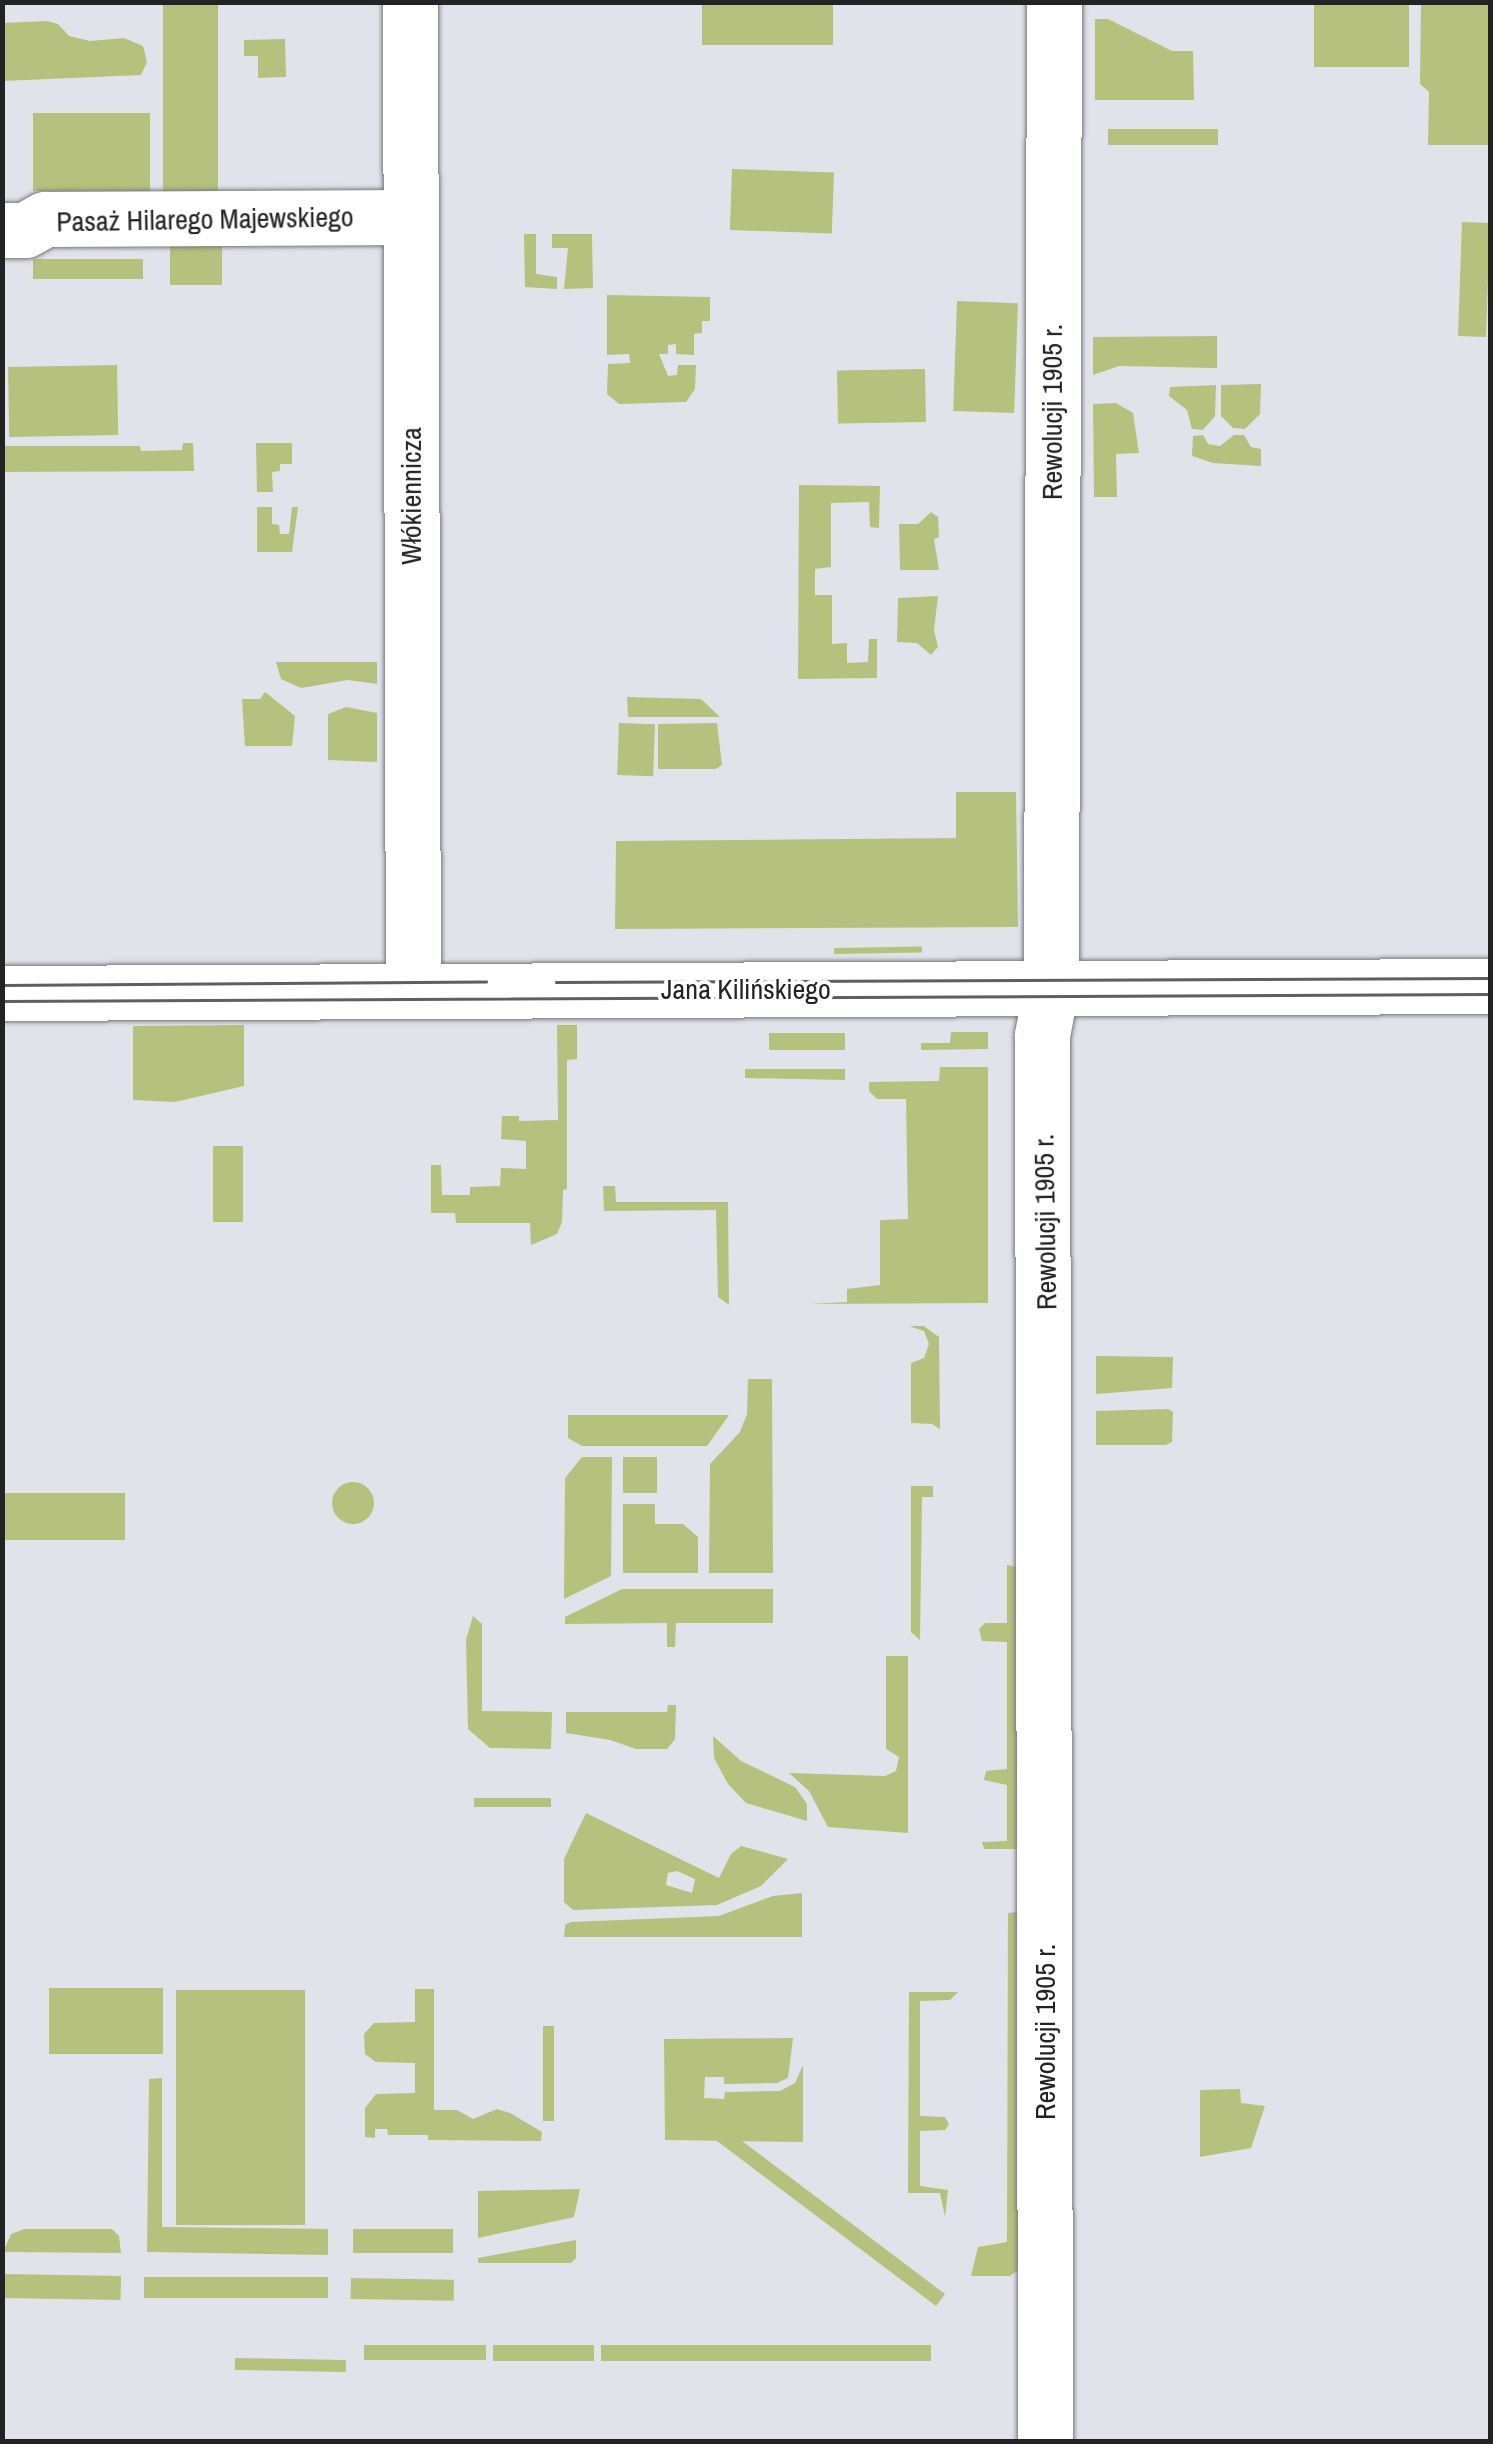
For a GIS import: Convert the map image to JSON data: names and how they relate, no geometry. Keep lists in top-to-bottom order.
{
  "streets": {
    "street": [
      "Pasaż Hilarego Majewskiego",
      "Rewolucji 1905 r.",
      "Włókiennicza",
      "Jana Kilińskiego"
    ]
  },
  "crossings": [
    ["Pasaż Hilarego Majewskiego", "Włókiennicza"],
    ["Rewolucji 1905 r.", "Jana Kilińskiego"],
    ["Włókiennicza", "Jana Kilińskiego"]
  ]
}
